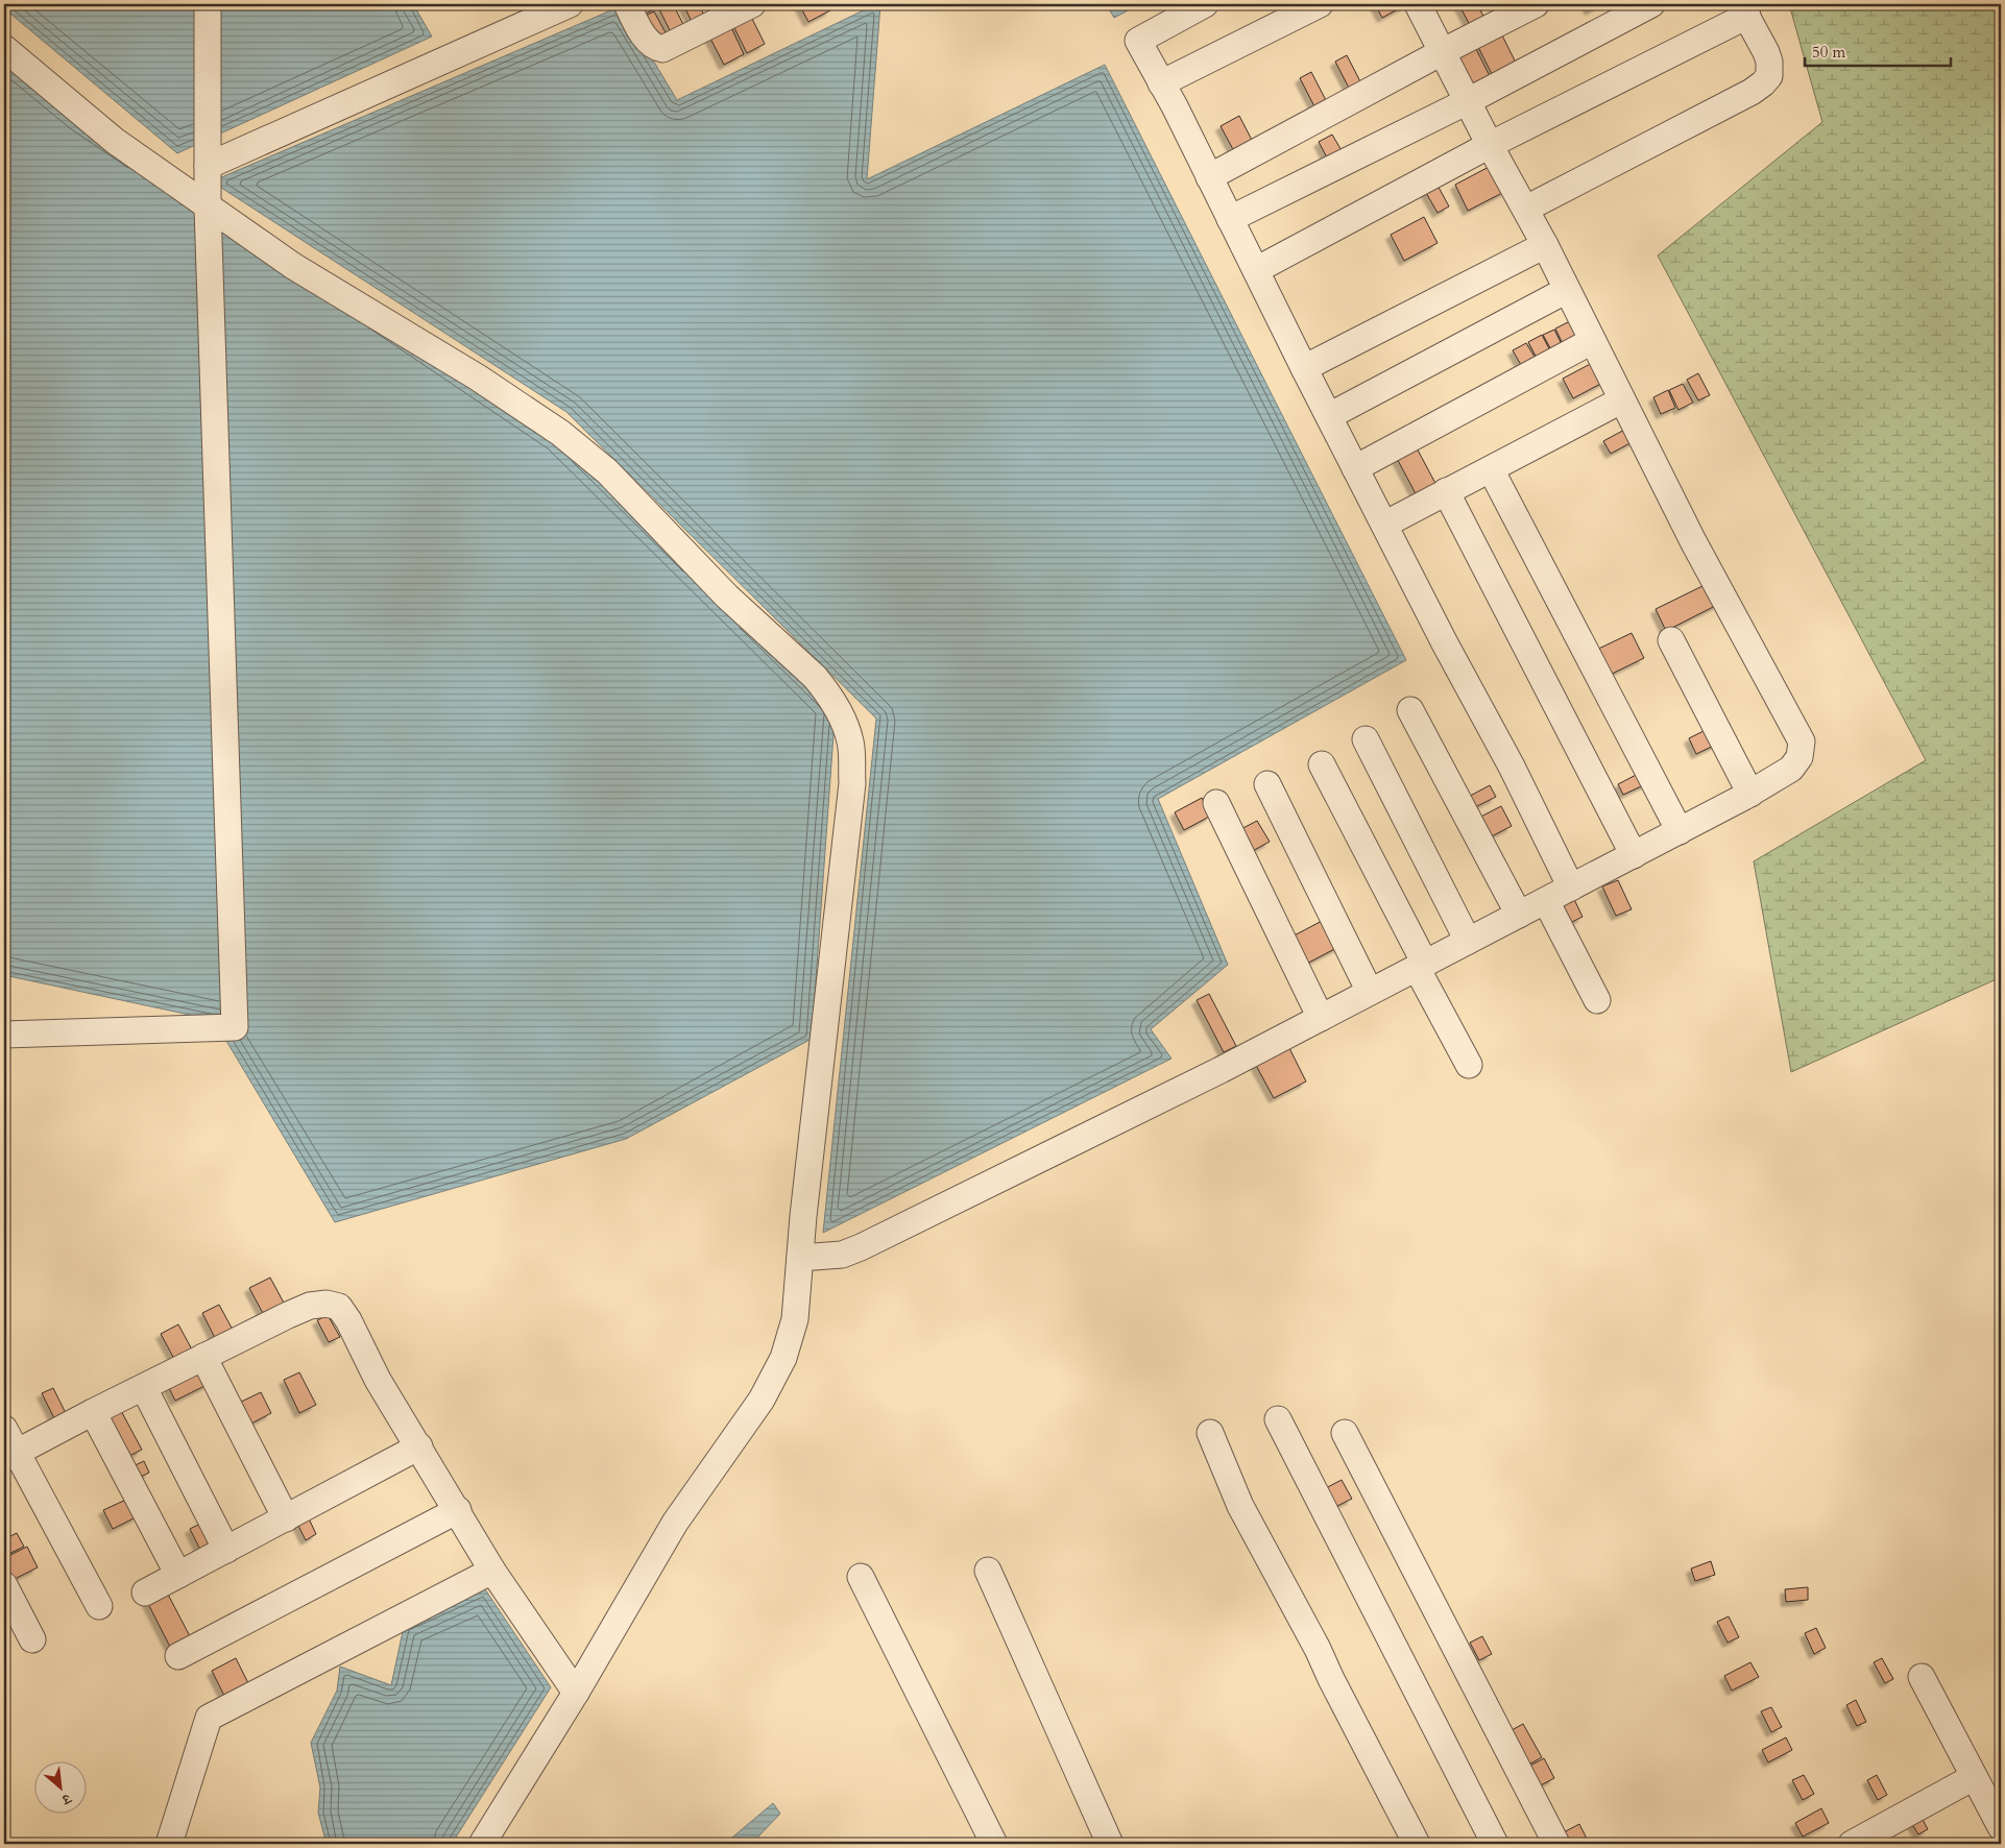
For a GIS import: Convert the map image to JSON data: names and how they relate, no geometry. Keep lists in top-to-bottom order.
{
  "scale_bar": "50 m",
  "north": "bottom right"
}
